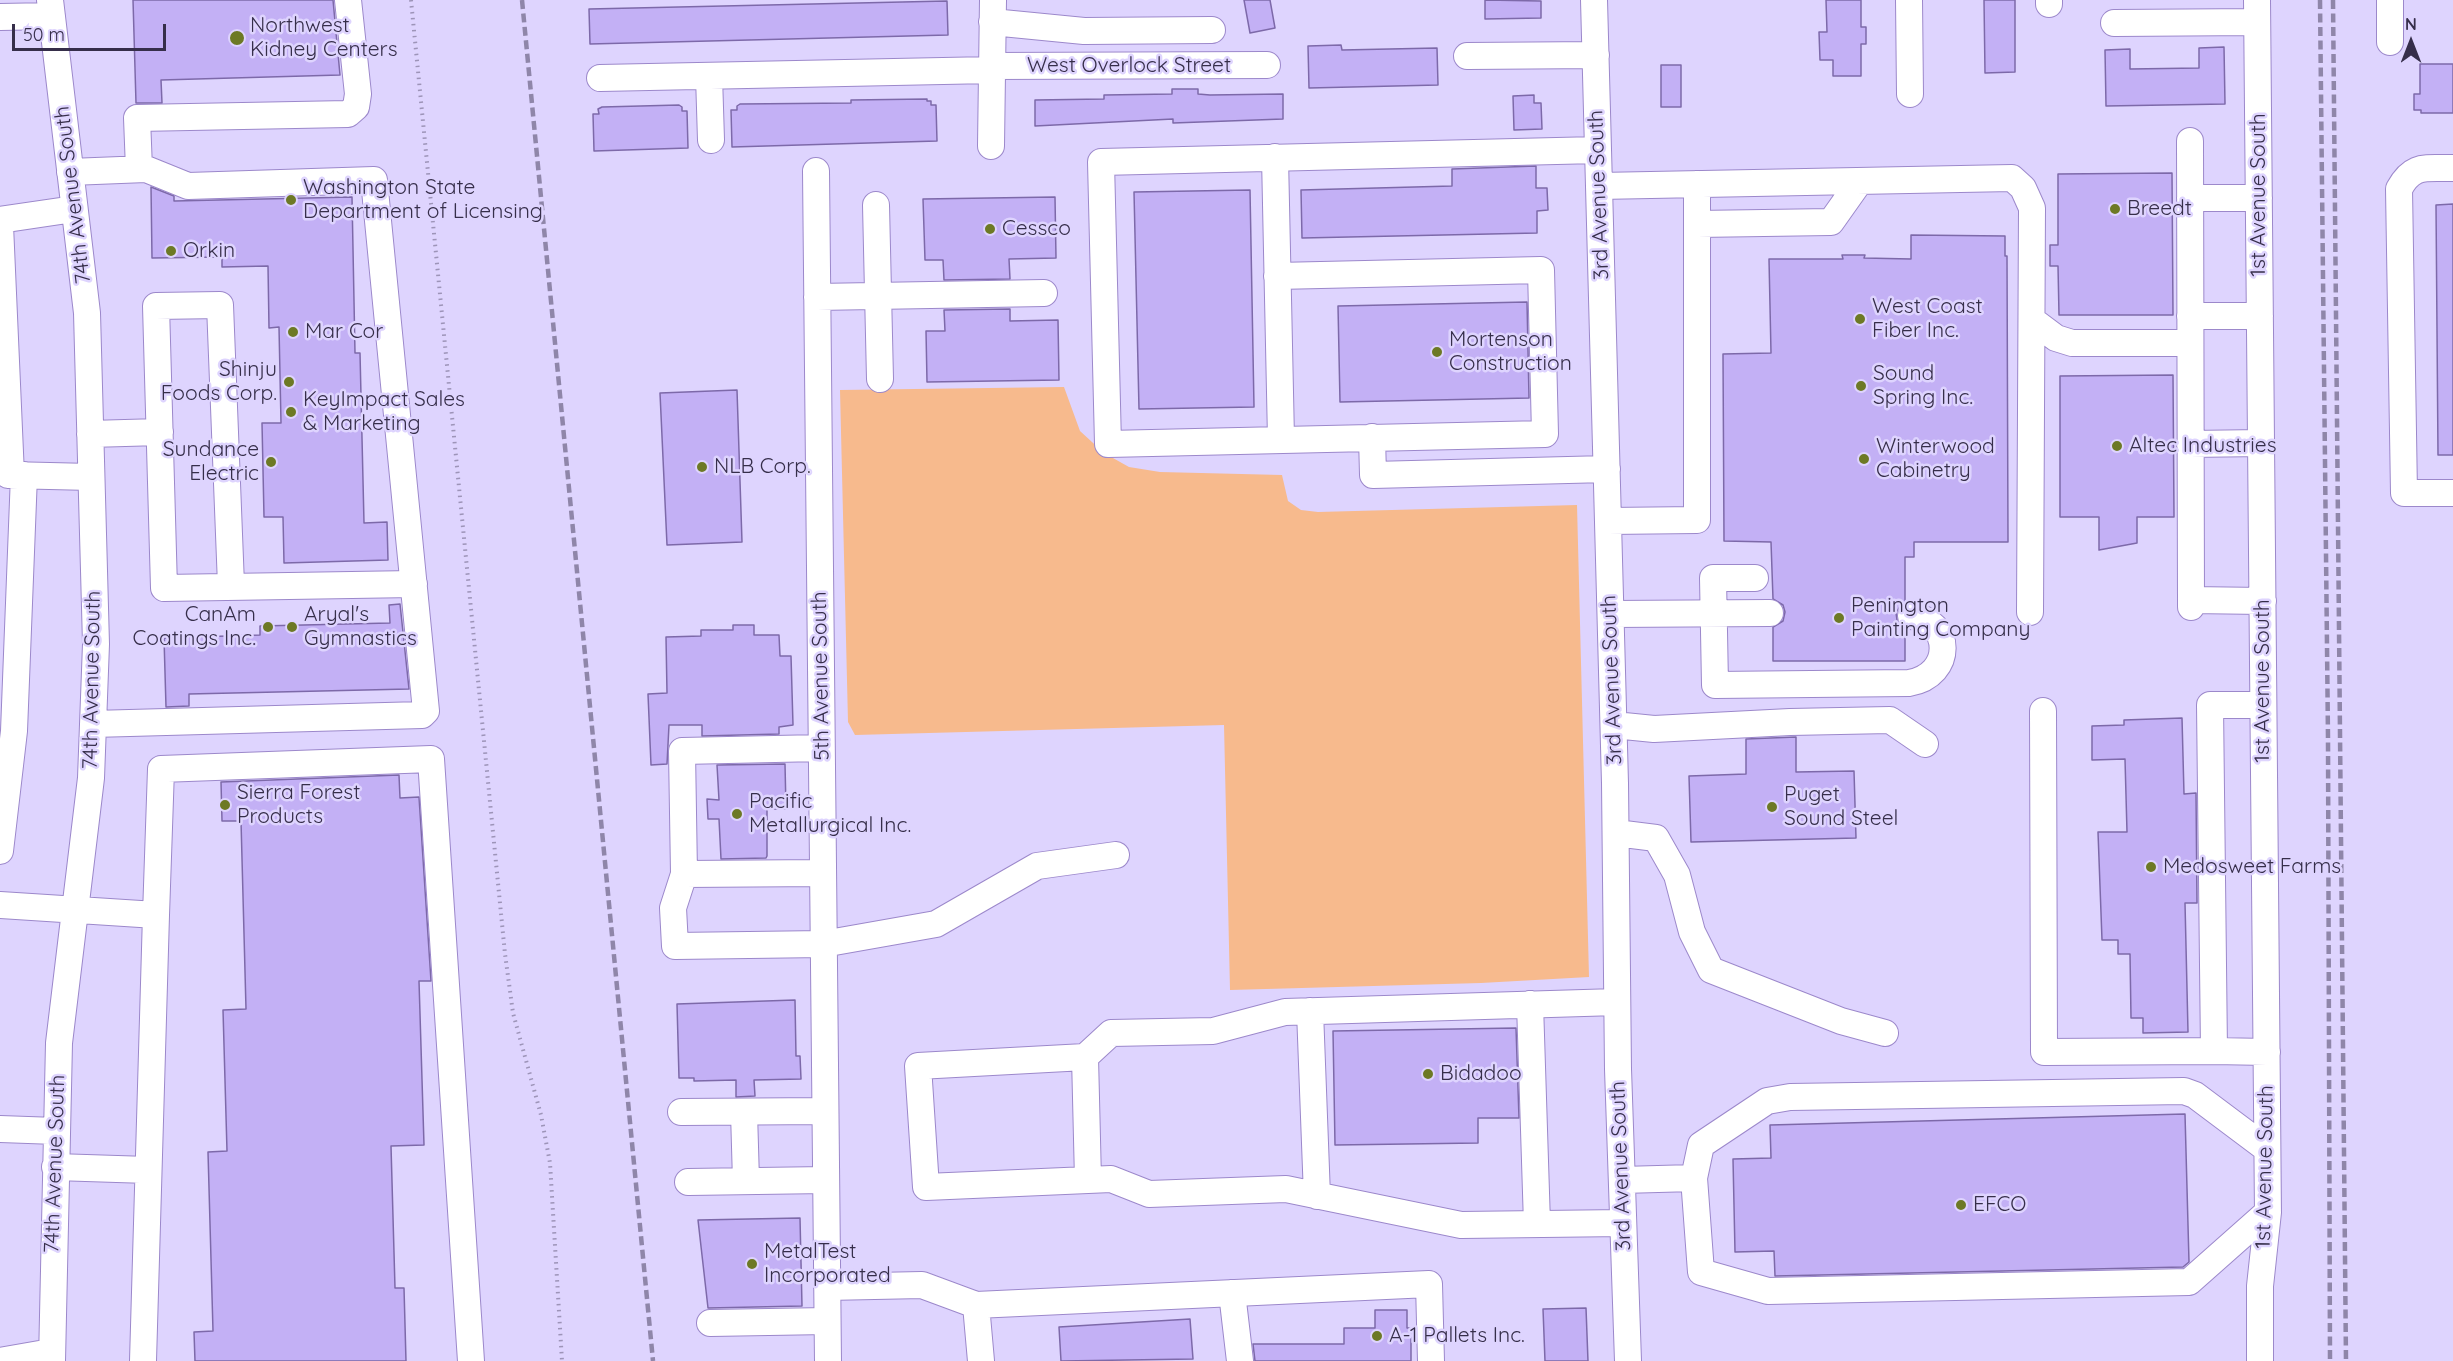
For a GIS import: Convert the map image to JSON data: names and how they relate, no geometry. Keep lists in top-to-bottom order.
{
  "streets": {
    "street": [
      "West Overlock Street",
      "74th Avenue South",
      "3rd Avenue South",
      "1st Avenue South",
      "5th Avenue South"
    ]
  },
  "places": [
    "Northwest Kidney Centers",
    "Washington State Department of Licensing",
    "Breedt",
    "Cessco",
    "Orkin",
    "West Coast Fiber Inc.",
    "Mar Cor",
    "Mortenson Construction",
    "Shinju Foods Corp.",
    "Sound Spring Inc.",
    "KeyImpact Sales & Marketing",
    "Altec Industries",
    "Winterwood Cabinetry",
    "Sundance Electric",
    "NLB Corp.",
    "Penington Painting Company",
    "CanAm Coatings Inc.",
    "Aryal's Gymnastics",
    "Sierra Forest Products",
    "Puget Sound Steel",
    "Pacific Metallurgical Inc.",
    "Medosweet Farms",
    "Bidadoo",
    "EFCO",
    "MetalTest Incorporated",
    "A-1 Pallets Inc."
  ],
  "scale_bar": "50 m",
  "north": "top"
}
